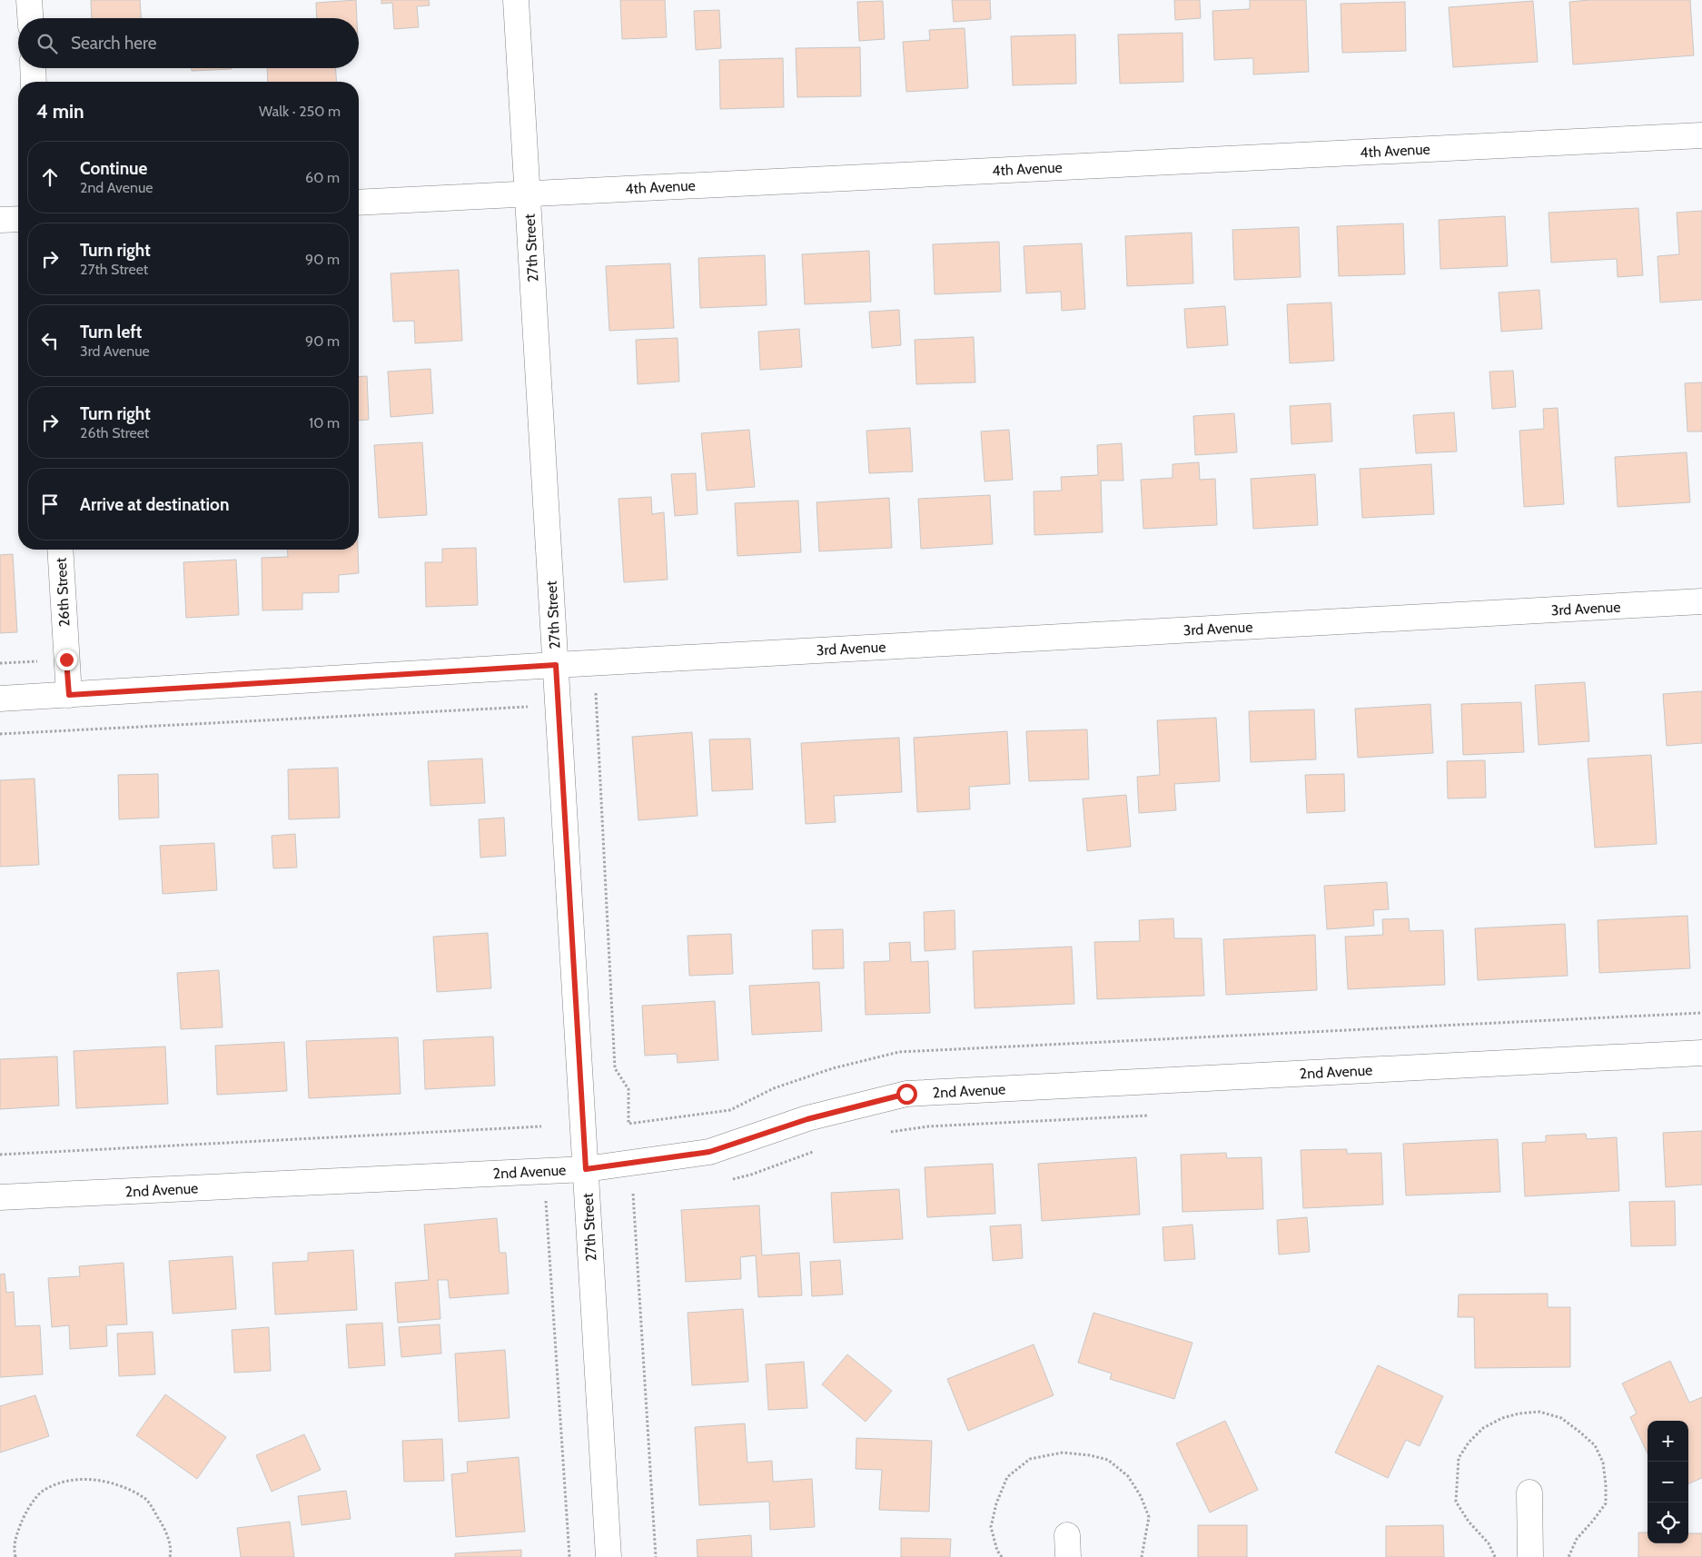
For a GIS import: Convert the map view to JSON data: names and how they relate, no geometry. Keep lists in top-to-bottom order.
{
  "streets": {
    "street": [
      "4th Avenue",
      "27th Street",
      "26th Street",
      "3rd Avenue",
      "2nd Avenue"
    ]
  },
  "crossings": [
    ["4th Avenue", "27th Street"],
    ["27th Street", "3rd Avenue"],
    ["27th Street", "2nd Avenue"],
    ["26th Street", "3rd Avenue"]
  ],
  "page": {
    "search": "Search here",
    "heading": ["4 min", "Walk · 250 m"],
    "list": [
      ["Continue", "2nd Avenue", "60 m"],
      ["Turn right", "27th Street", "90 m"],
      ["Turn left", "3rd Avenue", "90 m"],
      ["Turn right", "26th Street", "10 m"],
      "Arrive at destination"
    ],
    "map_buttons": ["+", "−"]
  }
}
